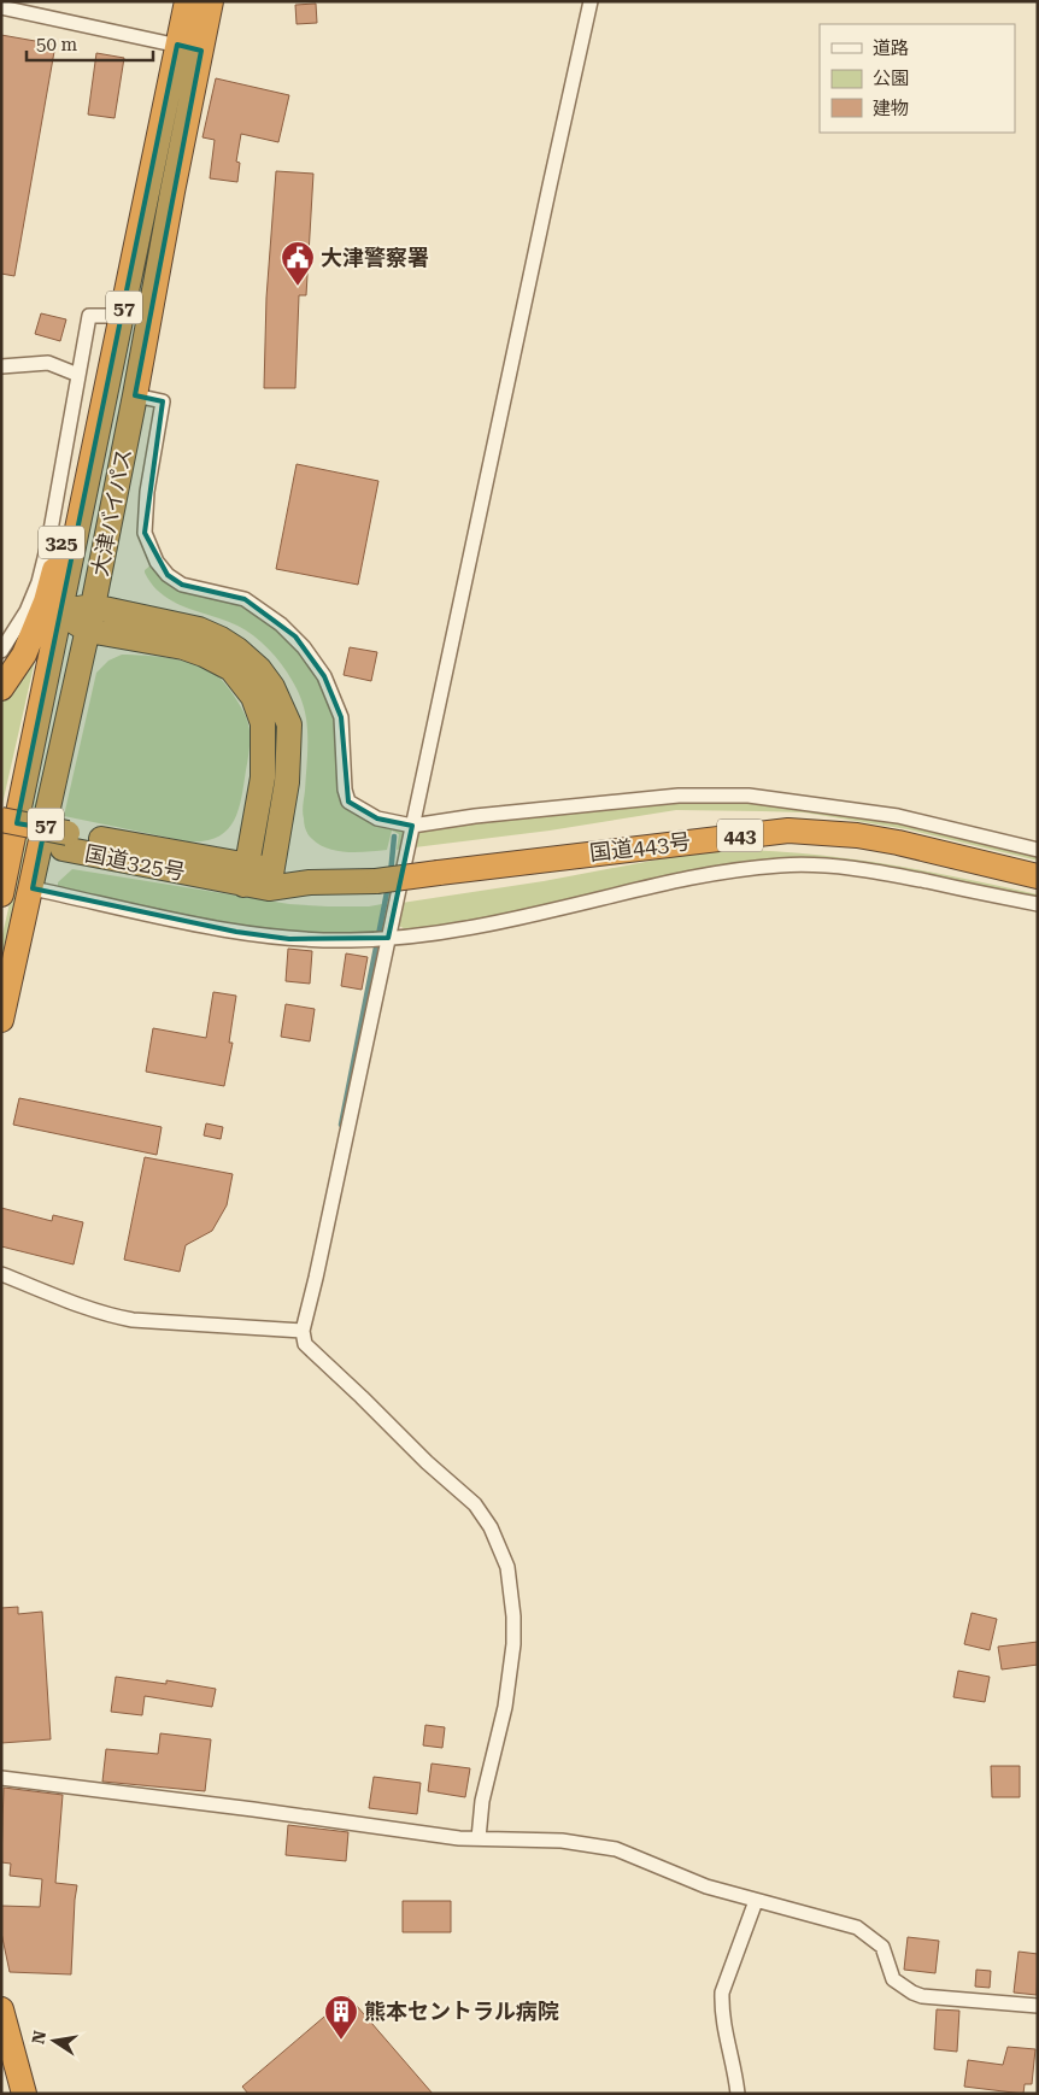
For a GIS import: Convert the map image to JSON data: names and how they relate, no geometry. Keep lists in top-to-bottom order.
{
  "streets": {
    "highway": [
      "57",
      "大津バイパス",
      "325",
      "443",
      "国道443号",
      "国道325号"
    ]
  },
  "crossings": [
    ["大津バイパス", "325"],
    ["国道443号", "国道325号"]
  ],
  "places": {
    "public building": ["大津警察署"],
    "building": ["熊本セントラル病院"]
  },
  "legend": ["道路", "公園", "建物"],
  "scale_bar": "50 m",
  "north": "left"
}
